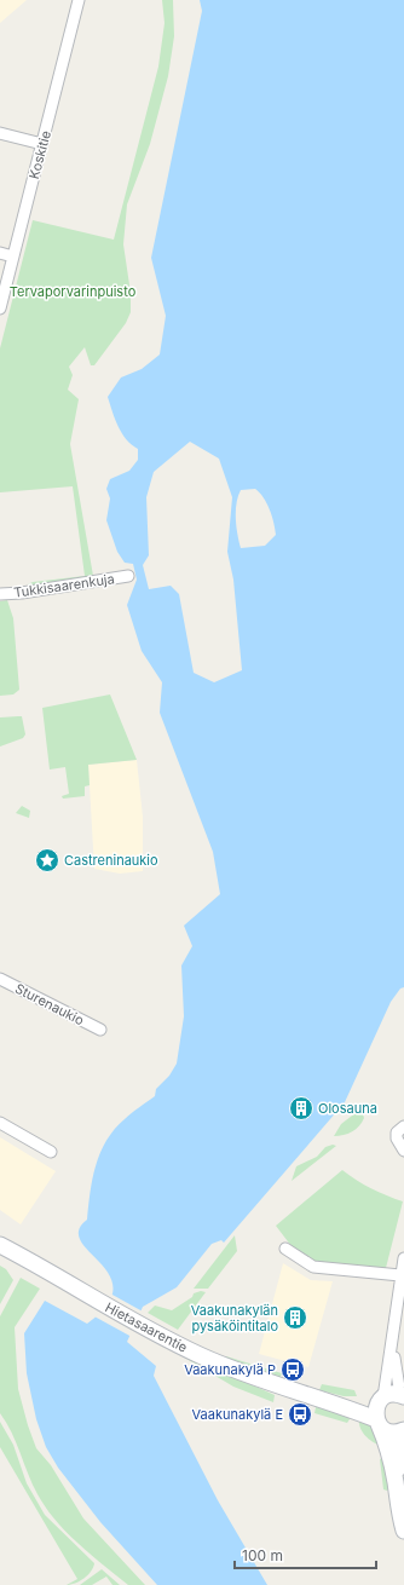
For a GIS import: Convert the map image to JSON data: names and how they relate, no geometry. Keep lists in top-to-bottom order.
{
  "streets": {
    "street": [
      "Koskitie",
      "Tukkisaarenkuja",
      "Sturenaukio",
      "Hietasaarentie"
    ]
  },
  "parks": ["Tervaporvarinpuisto"],
  "places": {
    "place": ["Castreninaukio"],
    "building": ["Olosauna", "Vaakunakylän pysäköintitalo"],
    "bus stop": ["Vaakunakylä P", "Vaakunakylä E"]
  },
  "scale_bar": "100 m"
}
